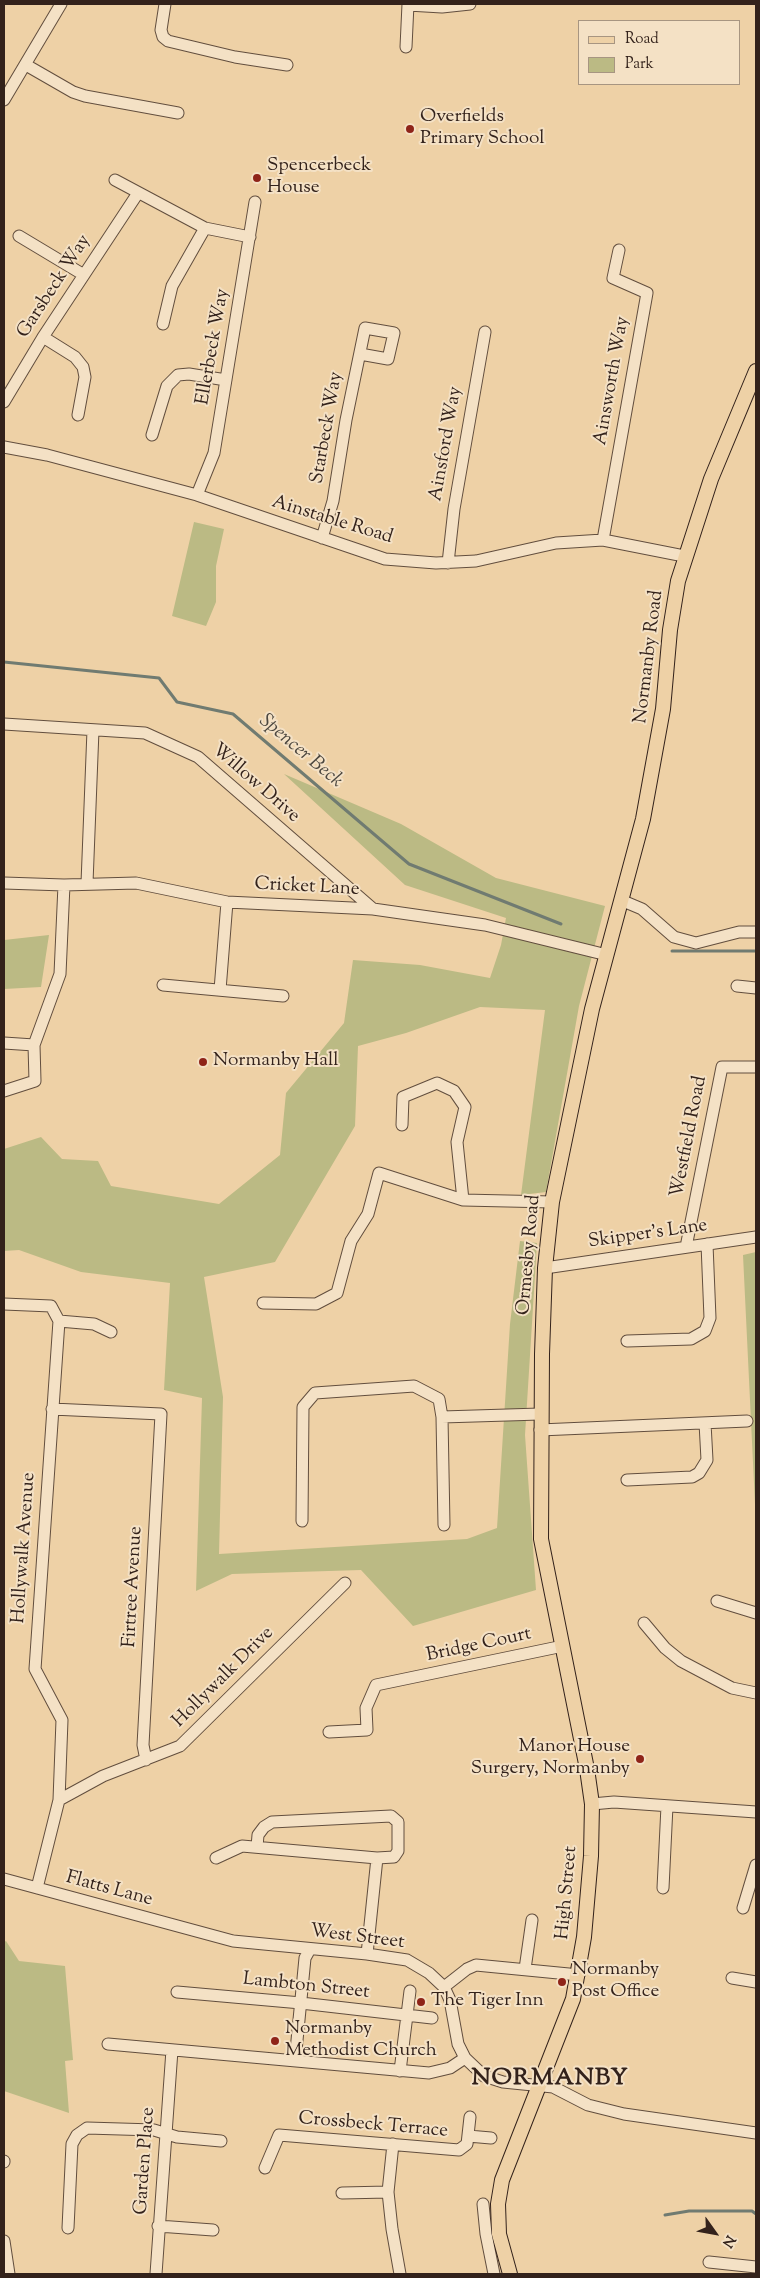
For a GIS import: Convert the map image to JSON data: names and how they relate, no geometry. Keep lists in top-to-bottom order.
{
  "streets": {
    "main road": ["Normanby Road", "Ormesby Road", "High Street"],
    "street": [
      "Garsbeck Way",
      "Ellerbeck Way",
      "Ainsworth Way",
      "Starbeck Way",
      "Ainsford Way",
      "Ainstable Road",
      "Willow Drive",
      "Cricket Lane",
      "Westfield Road",
      "Skipper's Lane",
      "Hollywalk Avenue",
      "Firtree Avenue",
      "Bridge Court",
      "Hollywalk Drive",
      "Flatts Lane",
      "West Street",
      "Lambton Street",
      "Crossbeck Terrace",
      "Garden Place"
    ]
  },
  "crossings": [
    ["Ellerbeck Way", "Ainstable Road"],
    ["Ainsworth Way", "Ainstable Road"],
    ["Starbeck Way", "Ainstable Road"],
    ["Ainsford Way", "Ainstable Road"],
    ["Ainstable Road", "Normanby Road"],
    ["Normanby Road", "Cricket Lane"],
    ["Normanby Road", "Ormesby Road"],
    ["Willow Drive", "Cricket Lane"],
    ["Cricket Lane", "Ormesby Road"],
    ["Westfield Road", "Skipper's Lane"],
    ["Skipper's Lane", "Ormesby Road"],
    ["Ormesby Road", "High Street"],
    ["Hollywalk Avenue", "Firtree Avenue"],
    ["Hollywalk Avenue", "Hollywalk Drive"],
    ["Hollywalk Avenue", "Flatts Lane"],
    ["Firtree Avenue", "Hollywalk Drive"],
    ["Bridge Court", "High Street"],
    ["Flatts Lane", "West Street"]
  ],
  "districts": ["NORMANBY"],
  "water": ["Spencer Beck"],
  "places": [
    "Overfields Primary School",
    "Spencerbeck House",
    "Normanby Hall",
    "Manor House Surgery, Normanby",
    "Normanby Post Office",
    "The Tiger Inn",
    "Normanby Methodist Church"
  ],
  "legend": ["Road", "Park"],
  "north": "bottom right"
}
